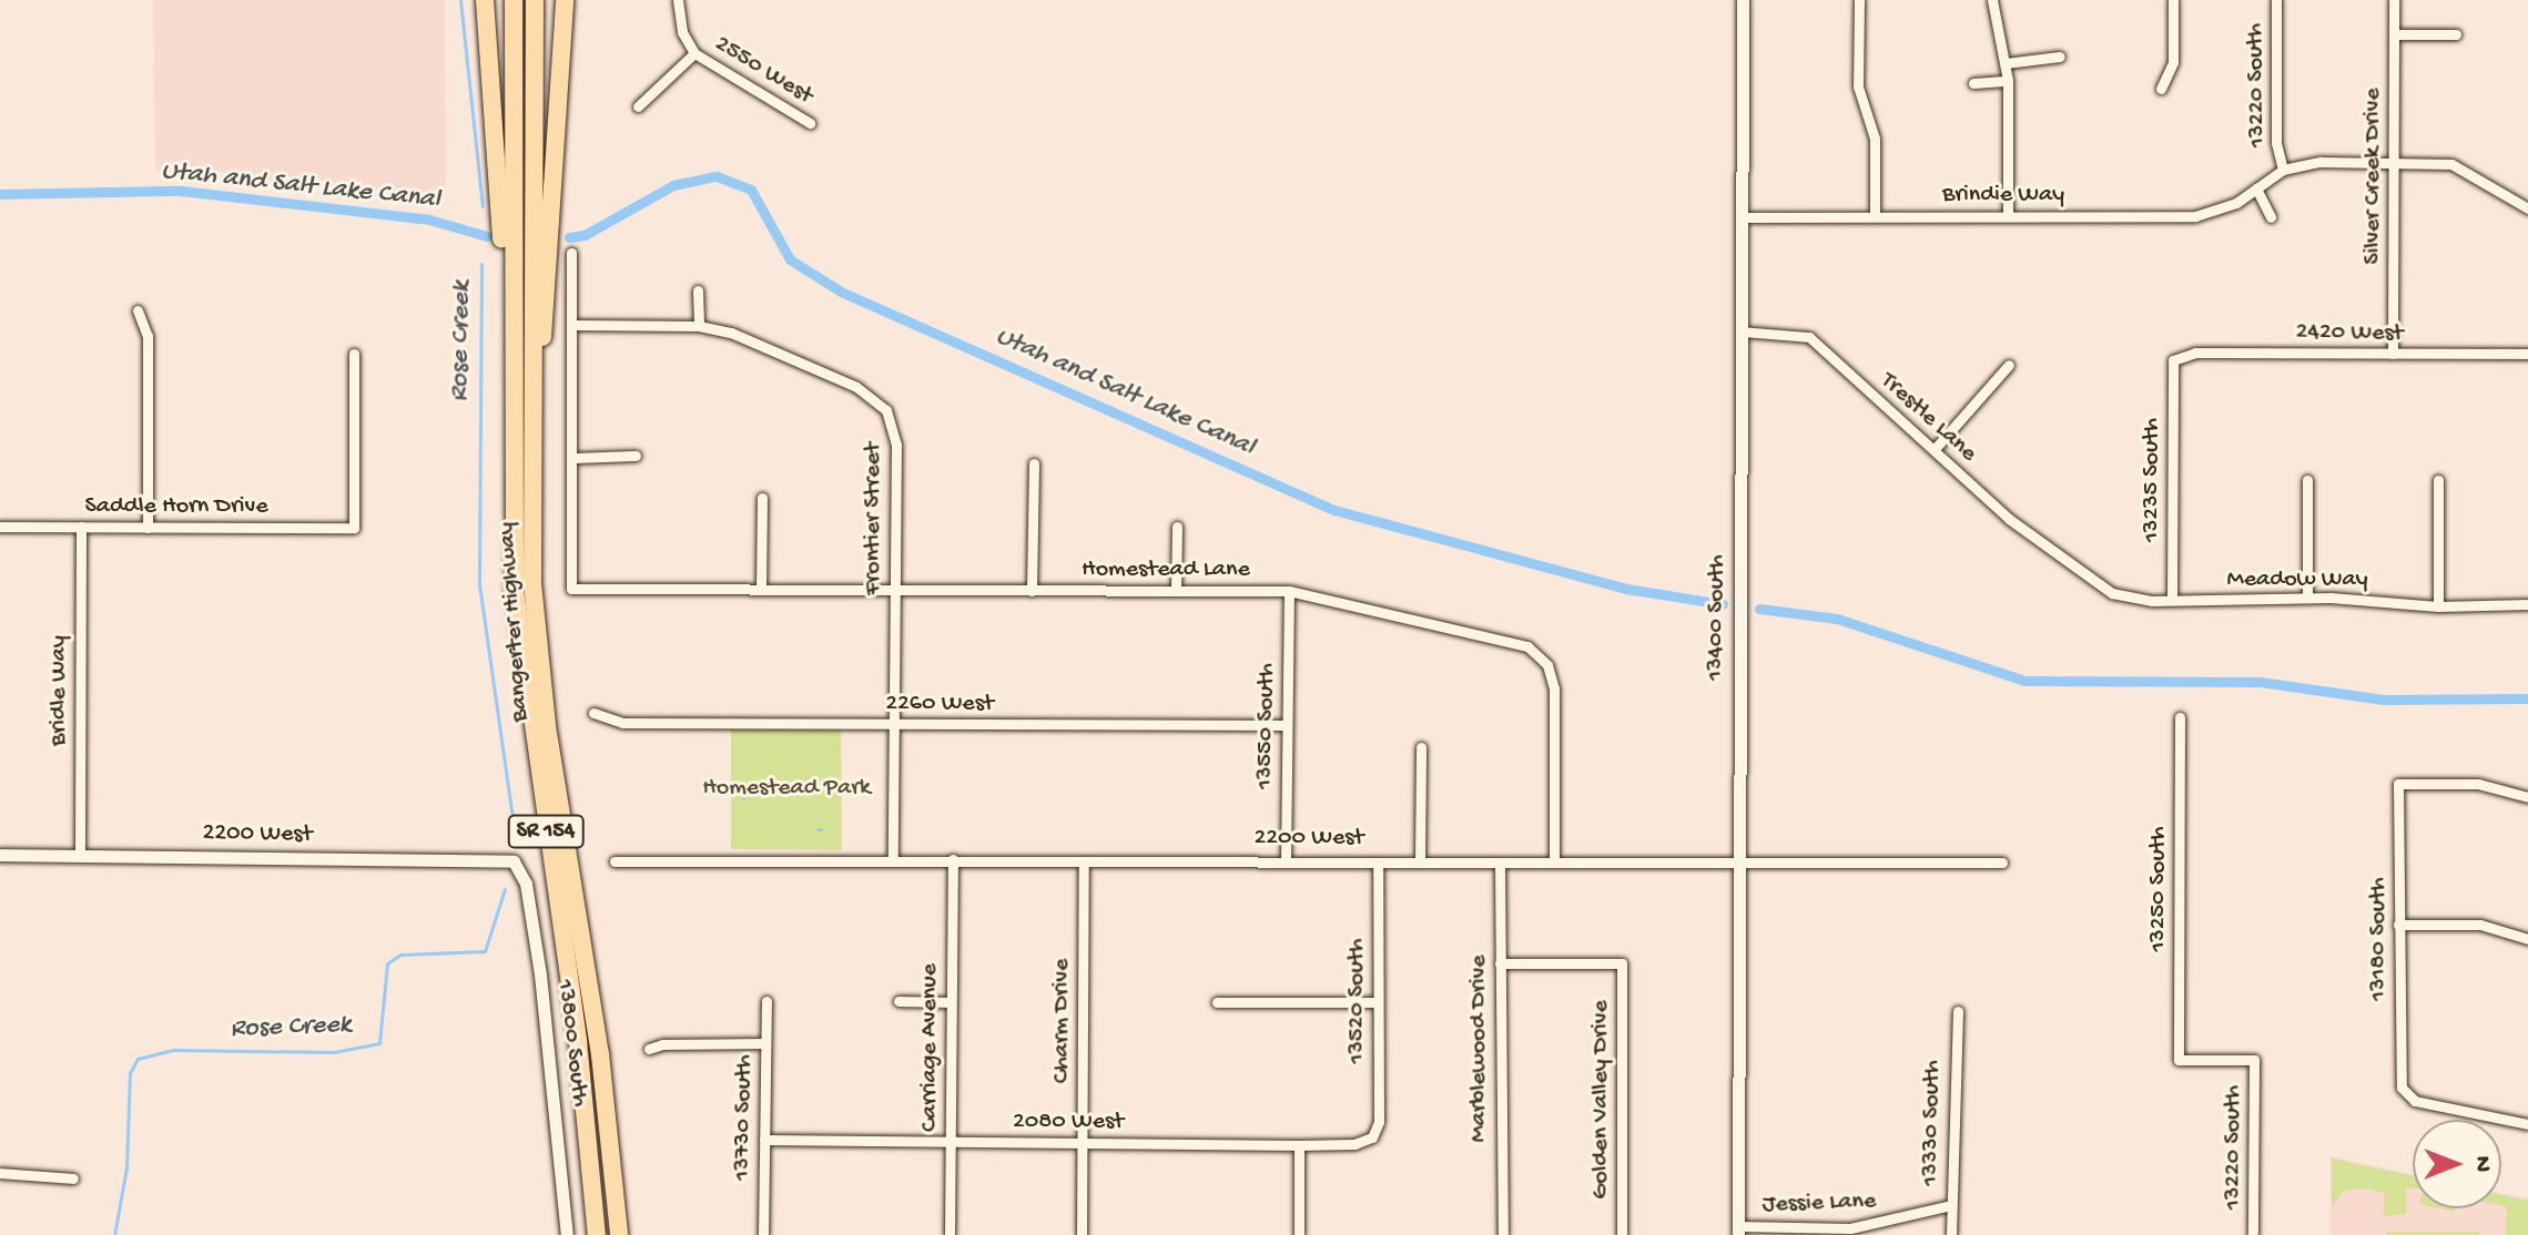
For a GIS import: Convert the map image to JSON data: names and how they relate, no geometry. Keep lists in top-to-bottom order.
{
  "streets": {
    "highway": ["Bangerter Highway", "SR 154"],
    "street": [
      "2550 West",
      "13220 South",
      "Silver Creek Drive",
      "Brindie Way",
      "2420 West",
      "Trestle Lane",
      "13235 South",
      "Saddle Horn Drive",
      "Frontier Street",
      "Homestead Lane",
      "Meadow Way",
      "13400 South",
      "Bridle Way",
      "2260 West",
      "13550 South",
      "2200 West",
      "13250 South",
      "13180 South",
      "13520 South",
      "Charm Drive",
      "13800 South",
      "Carriage Avenue",
      "Marblewood Drive",
      "Golden Valley Drive",
      "13730 South",
      "2080 West",
      "13330 South",
      "Jessie Lane"
    ]
  },
  "crossings": [
    ["13220 South", "Brindie Way"],
    ["13220 South", "13250 South"],
    ["Silver Creek Drive", "Brindie Way"],
    ["Silver Creek Drive", "2420 West"],
    ["Brindie Way", "13400 South"],
    ["2420 West", "13235 South"],
    ["Trestle Lane", "Meadow Way"],
    ["Trestle Lane", "13400 South"],
    ["13235 South", "Meadow Way"],
    ["Saddle Horn Drive", "Bridle Way"],
    ["Frontier Street", "Homestead Lane"],
    ["Frontier Street", "2260 West"],
    ["Frontier Street", "2200 West"],
    ["Homestead Lane", "13550 South"],
    ["Homestead Lane", "2200 West"],
    ["13400 South", "2200 West"],
    ["13400 South", "Jessie Lane"],
    ["Bridle Way", "2200 West"],
    ["2260 West", "13550 South"],
    ["13550 South", "2200 West"],
    ["2200 West", "13520 South"],
    ["2200 West", "Charm Drive"],
    ["2200 West", "13800 South"],
    ["2200 West", "Carriage Avenue"],
    ["2200 West", "Marblewood Drive"],
    ["13520 South", "2080 West"],
    ["Charm Drive", "2080 West"],
    ["Carriage Avenue", "2080 West"],
    ["Marblewood Drive", "Golden Valley Drive"],
    ["13730 South", "2080 West"],
    ["13330 South", "Jessie Lane"]
  ],
  "water": ["Utah and Salt Lake Canal", "Rose Creek"],
  "parks": ["Homestead Park"],
  "north": "right"
}
